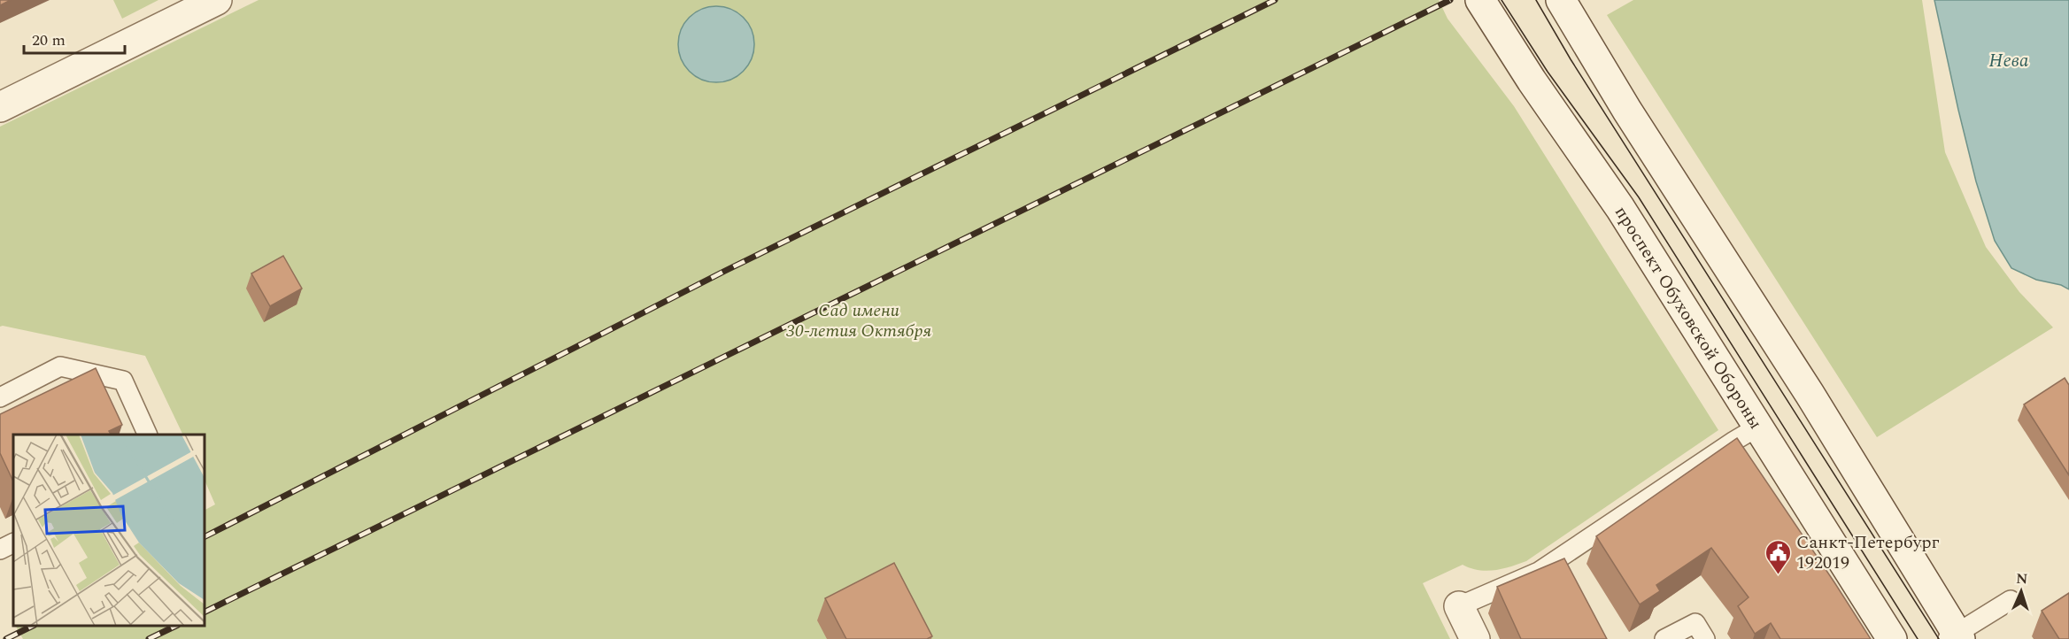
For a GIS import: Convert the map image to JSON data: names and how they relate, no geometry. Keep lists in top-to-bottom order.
{
  "streets": {
    "main road": ["проспект Обуховской Обороны"]
  },
  "water": ["Нева"],
  "parks": ["Сад имени 30-летия Октября"],
  "places": {
    "public building": ["Санкт-Петербург 192019"]
  },
  "scale_bar": "20 m",
  "north": "top"
}
